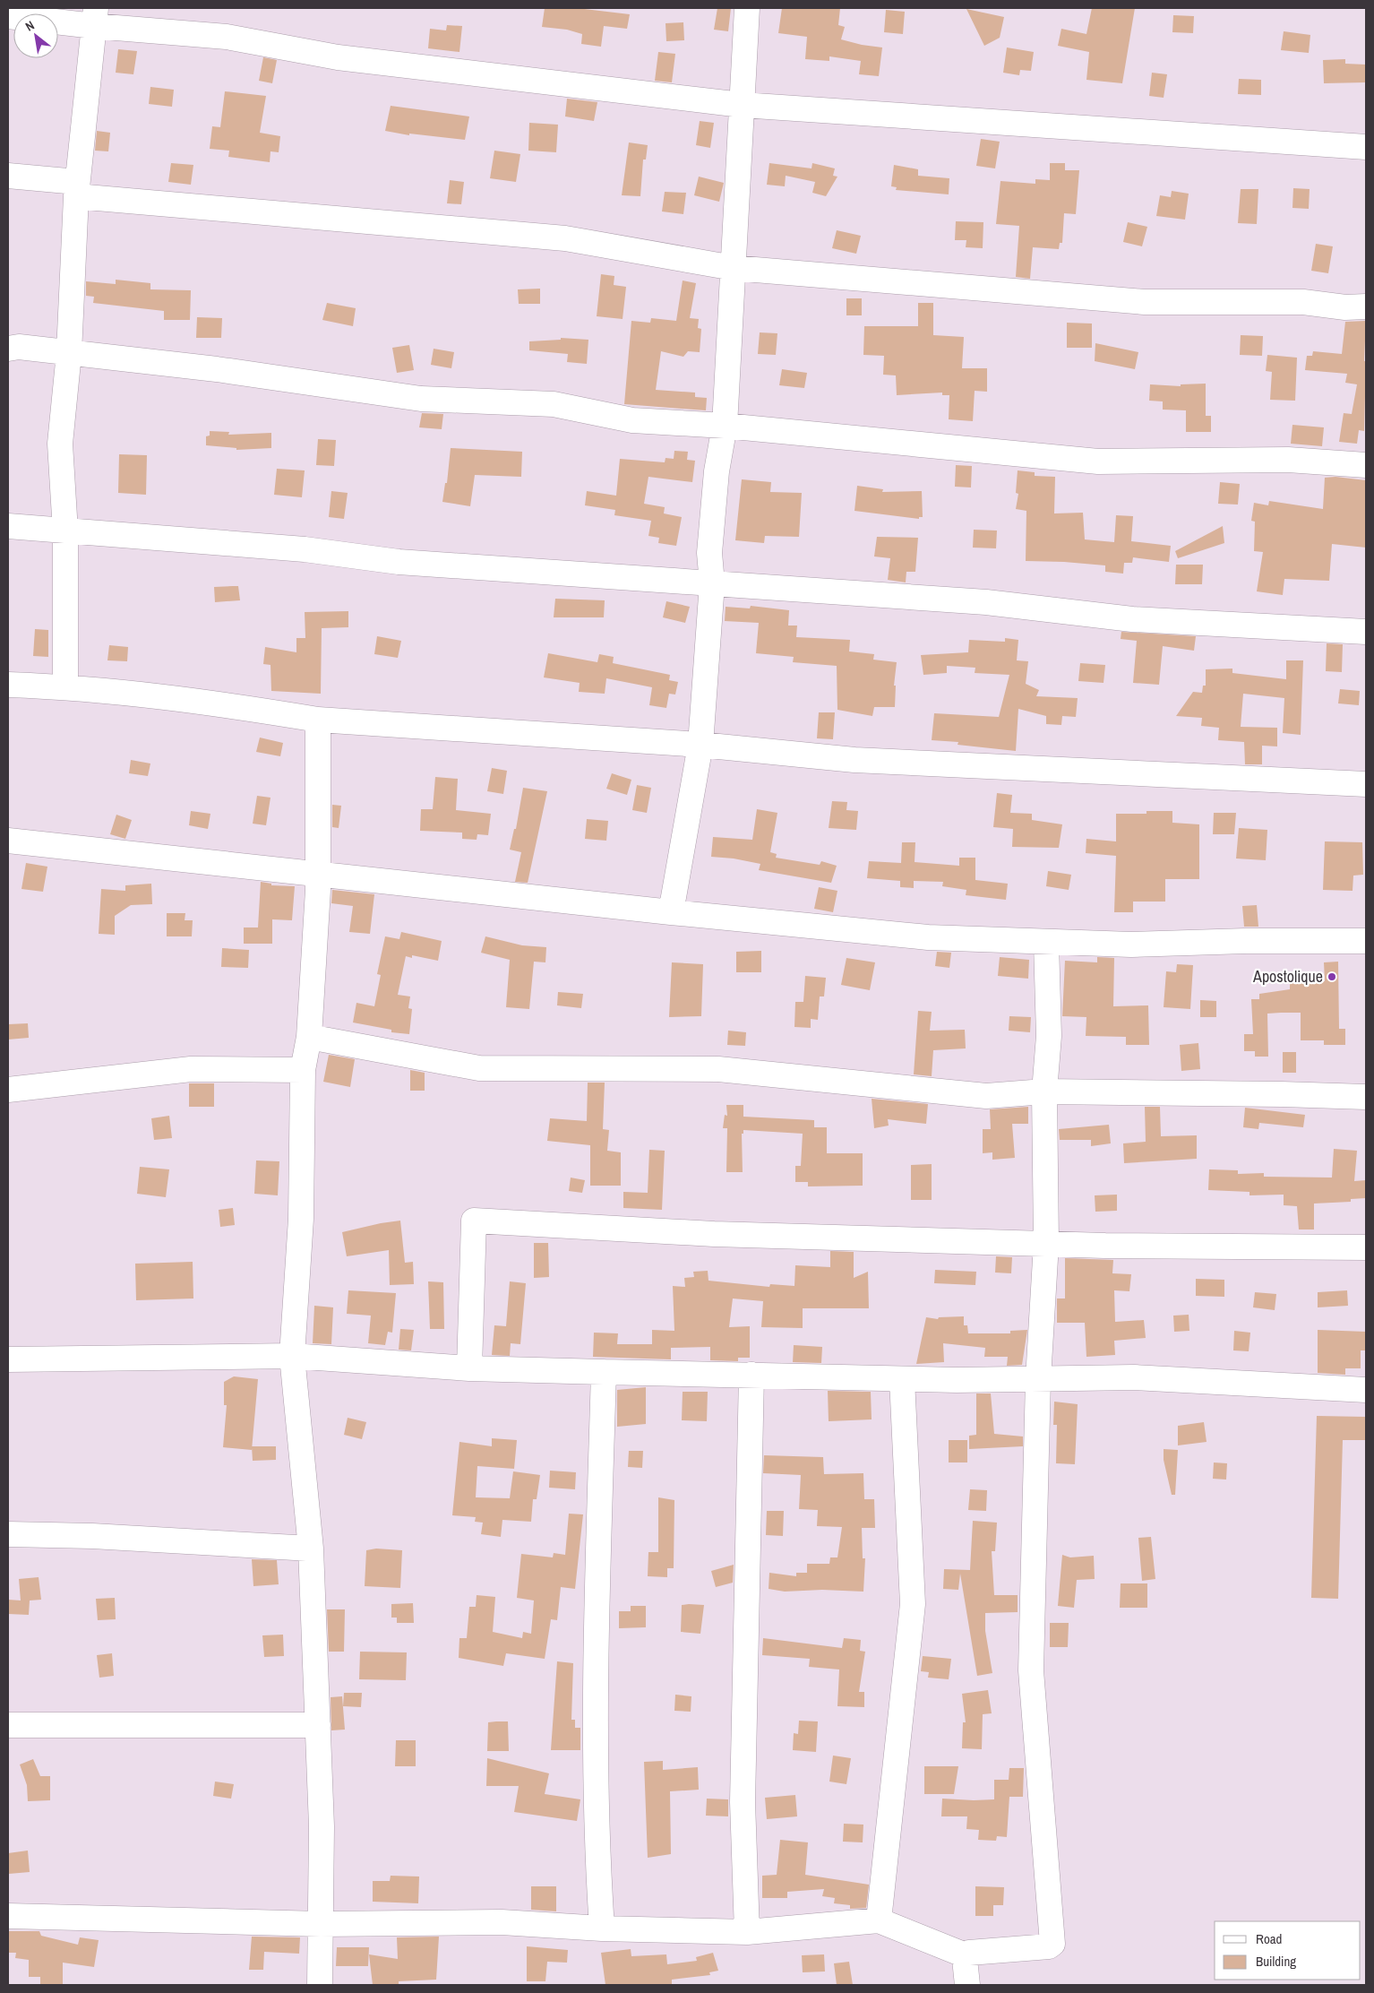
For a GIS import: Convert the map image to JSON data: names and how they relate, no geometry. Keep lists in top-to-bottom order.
{
  "places": ["Apostolique"],
  "legend": ["Road", "Building"],
  "north": "top left"
}
